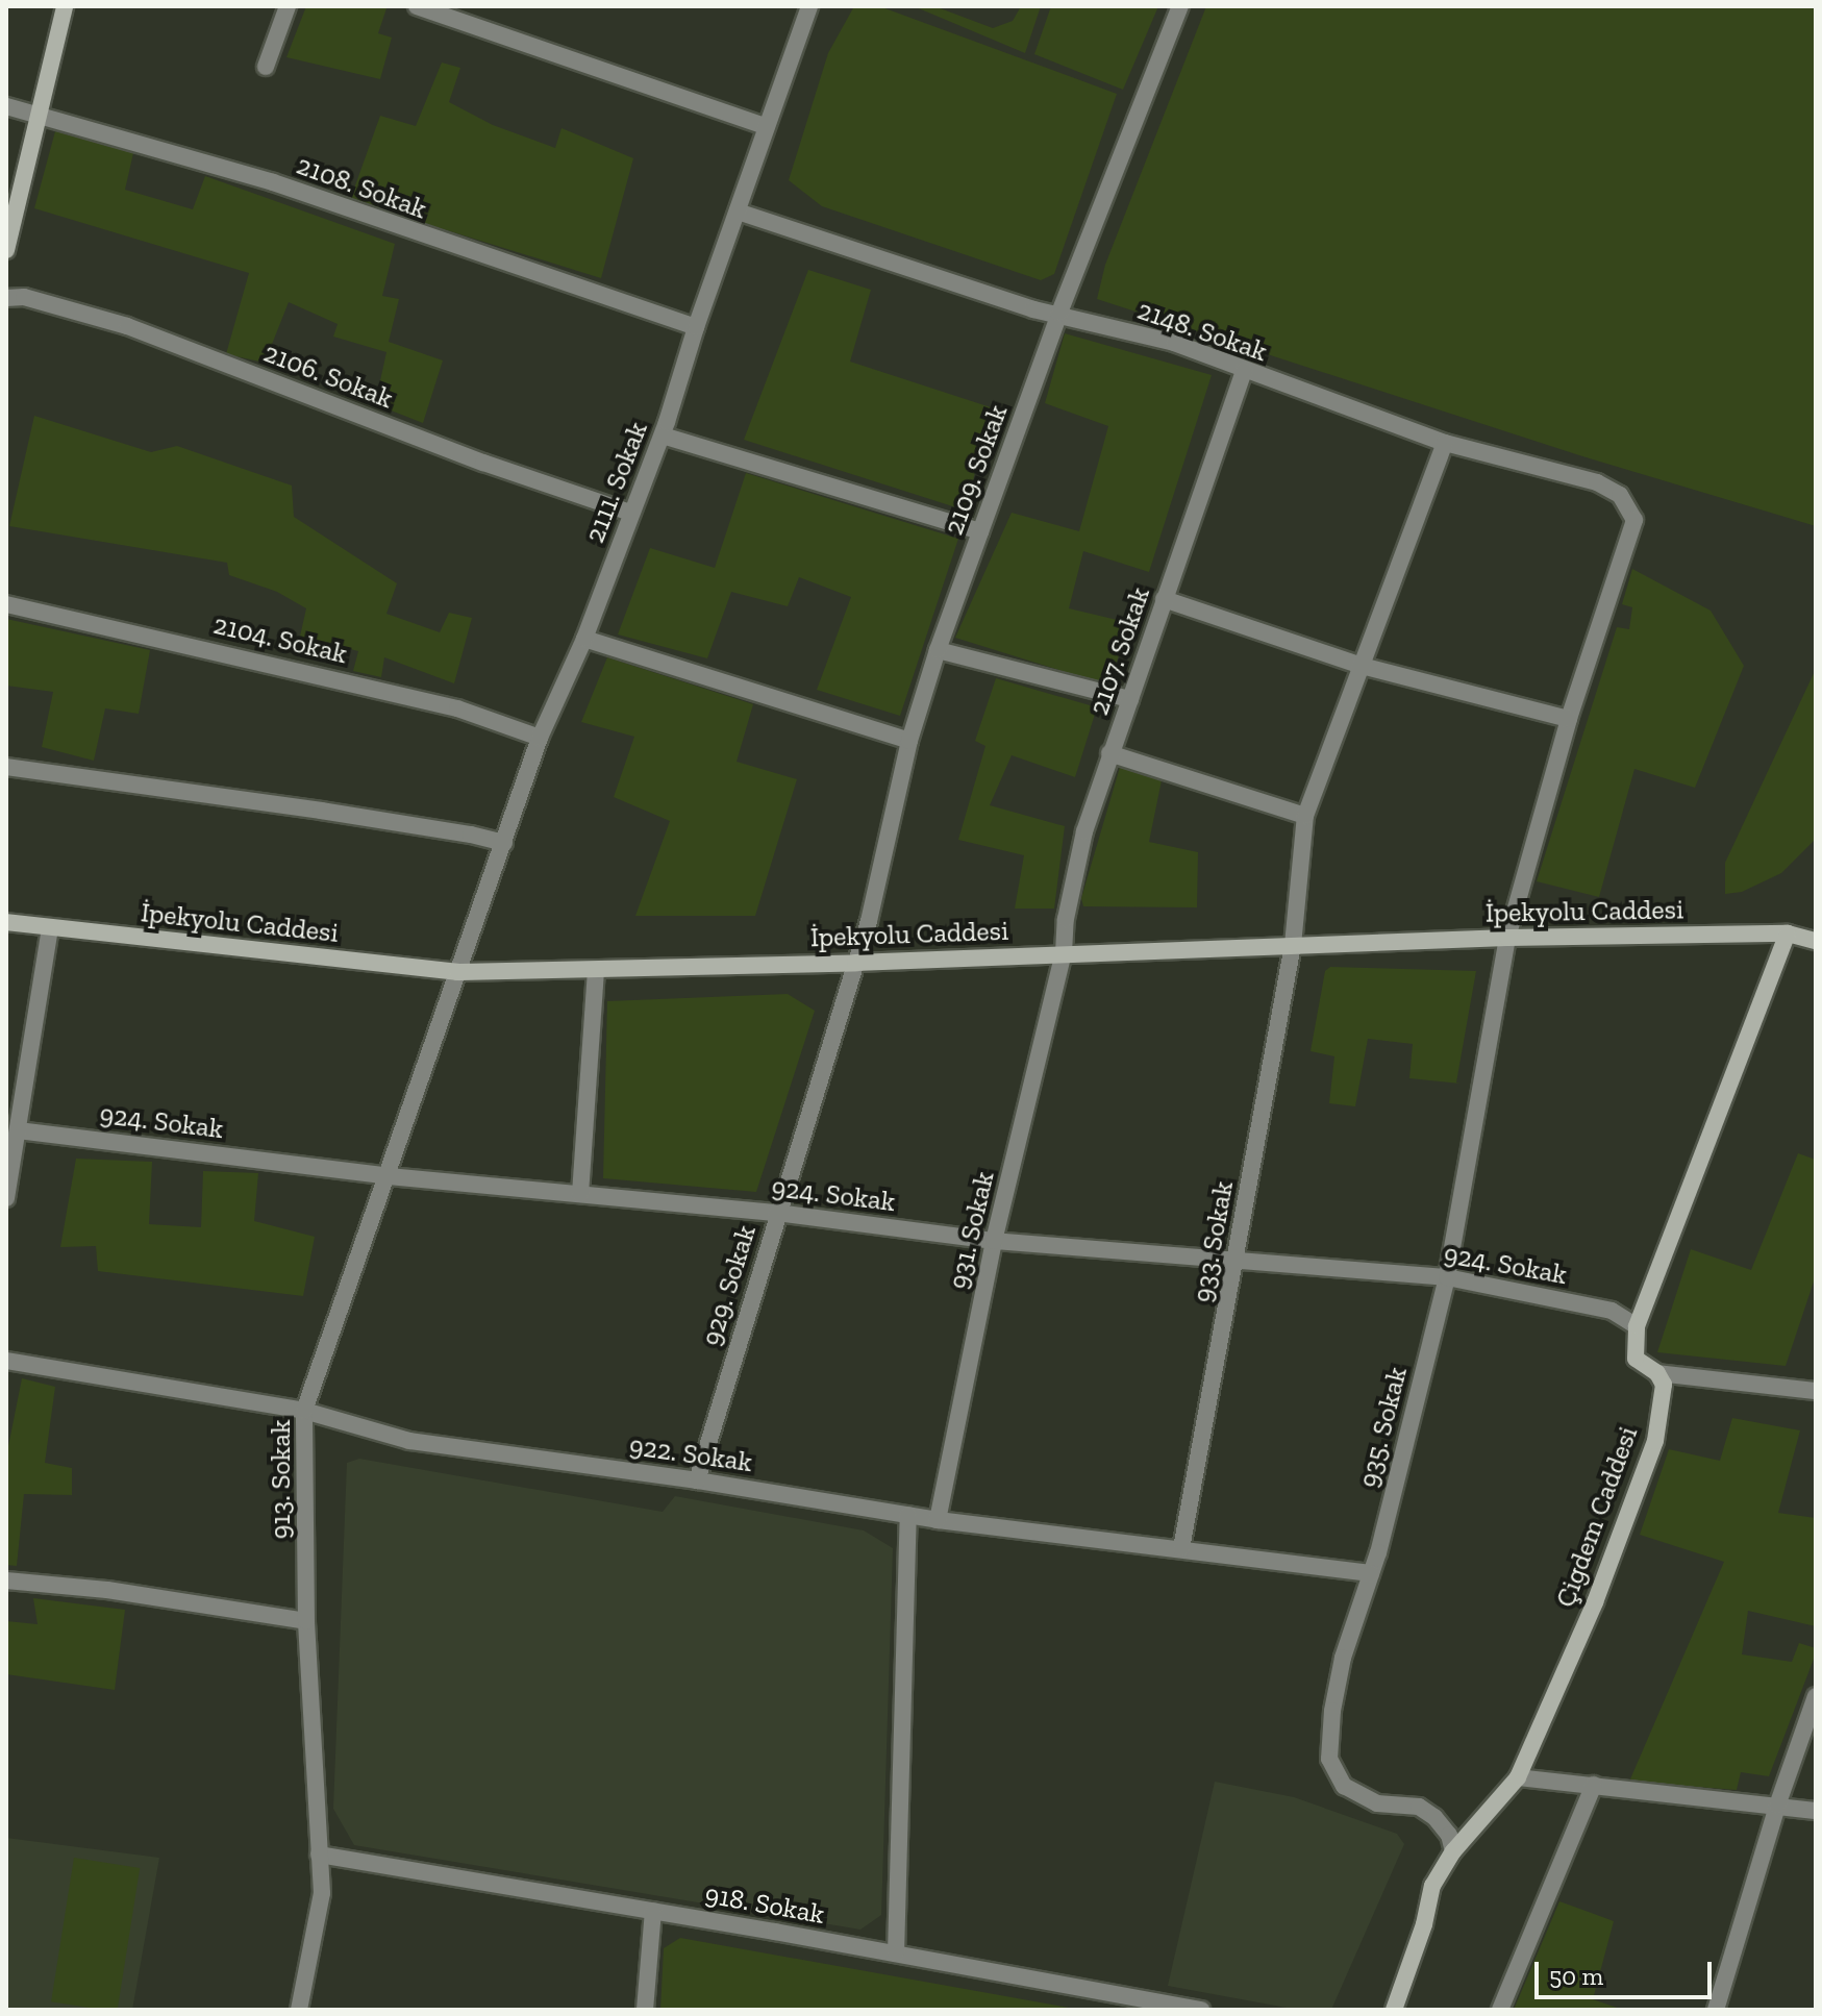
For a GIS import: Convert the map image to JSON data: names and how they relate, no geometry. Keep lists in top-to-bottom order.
{
  "streets": {
    "street": [
      "2108. Sokak",
      "2148. Sokak",
      "2106. Sokak",
      "2109. Sokak",
      "2111. Sokak",
      "2104. Sokak",
      "2107. Sokak",
      "İpekyolu Caddesi",
      "924. Sokak",
      "931. Sokak",
      "933. Sokak",
      "929. Sokak",
      "935. Sokak",
      "922. Sokak",
      "913. Sokak",
      "Çigdem Caddesi",
      "918. Sokak"
    ]
  },
  "crossings": [
    ["2108. Sokak", "2111. Sokak"],
    ["2148. Sokak", "2109. Sokak"],
    ["2148. Sokak", "2111. Sokak"],
    ["2148. Sokak", "2107. Sokak"],
    ["2148. Sokak", "933. Sokak"],
    ["2148. Sokak", "935. Sokak"],
    ["2106. Sokak", "2111. Sokak"],
    ["2109. Sokak", "İpekyolu Caddesi"],
    ["2109. Sokak", "929. Sokak"],
    ["2111. Sokak", "2104. Sokak"],
    ["2111. Sokak", "İpekyolu Caddesi"],
    ["2111. Sokak", "913. Sokak"],
    ["2107. Sokak", "İpekyolu Caddesi"],
    ["2107. Sokak", "931. Sokak"],
    ["İpekyolu Caddesi", "931. Sokak"],
    ["İpekyolu Caddesi", "933. Sokak"],
    ["İpekyolu Caddesi", "929. Sokak"],
    ["İpekyolu Caddesi", "935. Sokak"],
    ["İpekyolu Caddesi", "913. Sokak"],
    ["924. Sokak", "931. Sokak"],
    ["924. Sokak", "933. Sokak"],
    ["924. Sokak", "929. Sokak"],
    ["924. Sokak", "935. Sokak"],
    ["924. Sokak", "913. Sokak"],
    ["931. Sokak", "922. Sokak"],
    ["933. Sokak", "922. Sokak"],
    ["929. Sokak", "922. Sokak"],
    ["935. Sokak", "922. Sokak"],
    ["935. Sokak", "Çigdem Caddesi"],
    ["922. Sokak", "913. Sokak"],
    ["913. Sokak", "918. Sokak"]
  ],
  "scale_bar": "50 m"
}
